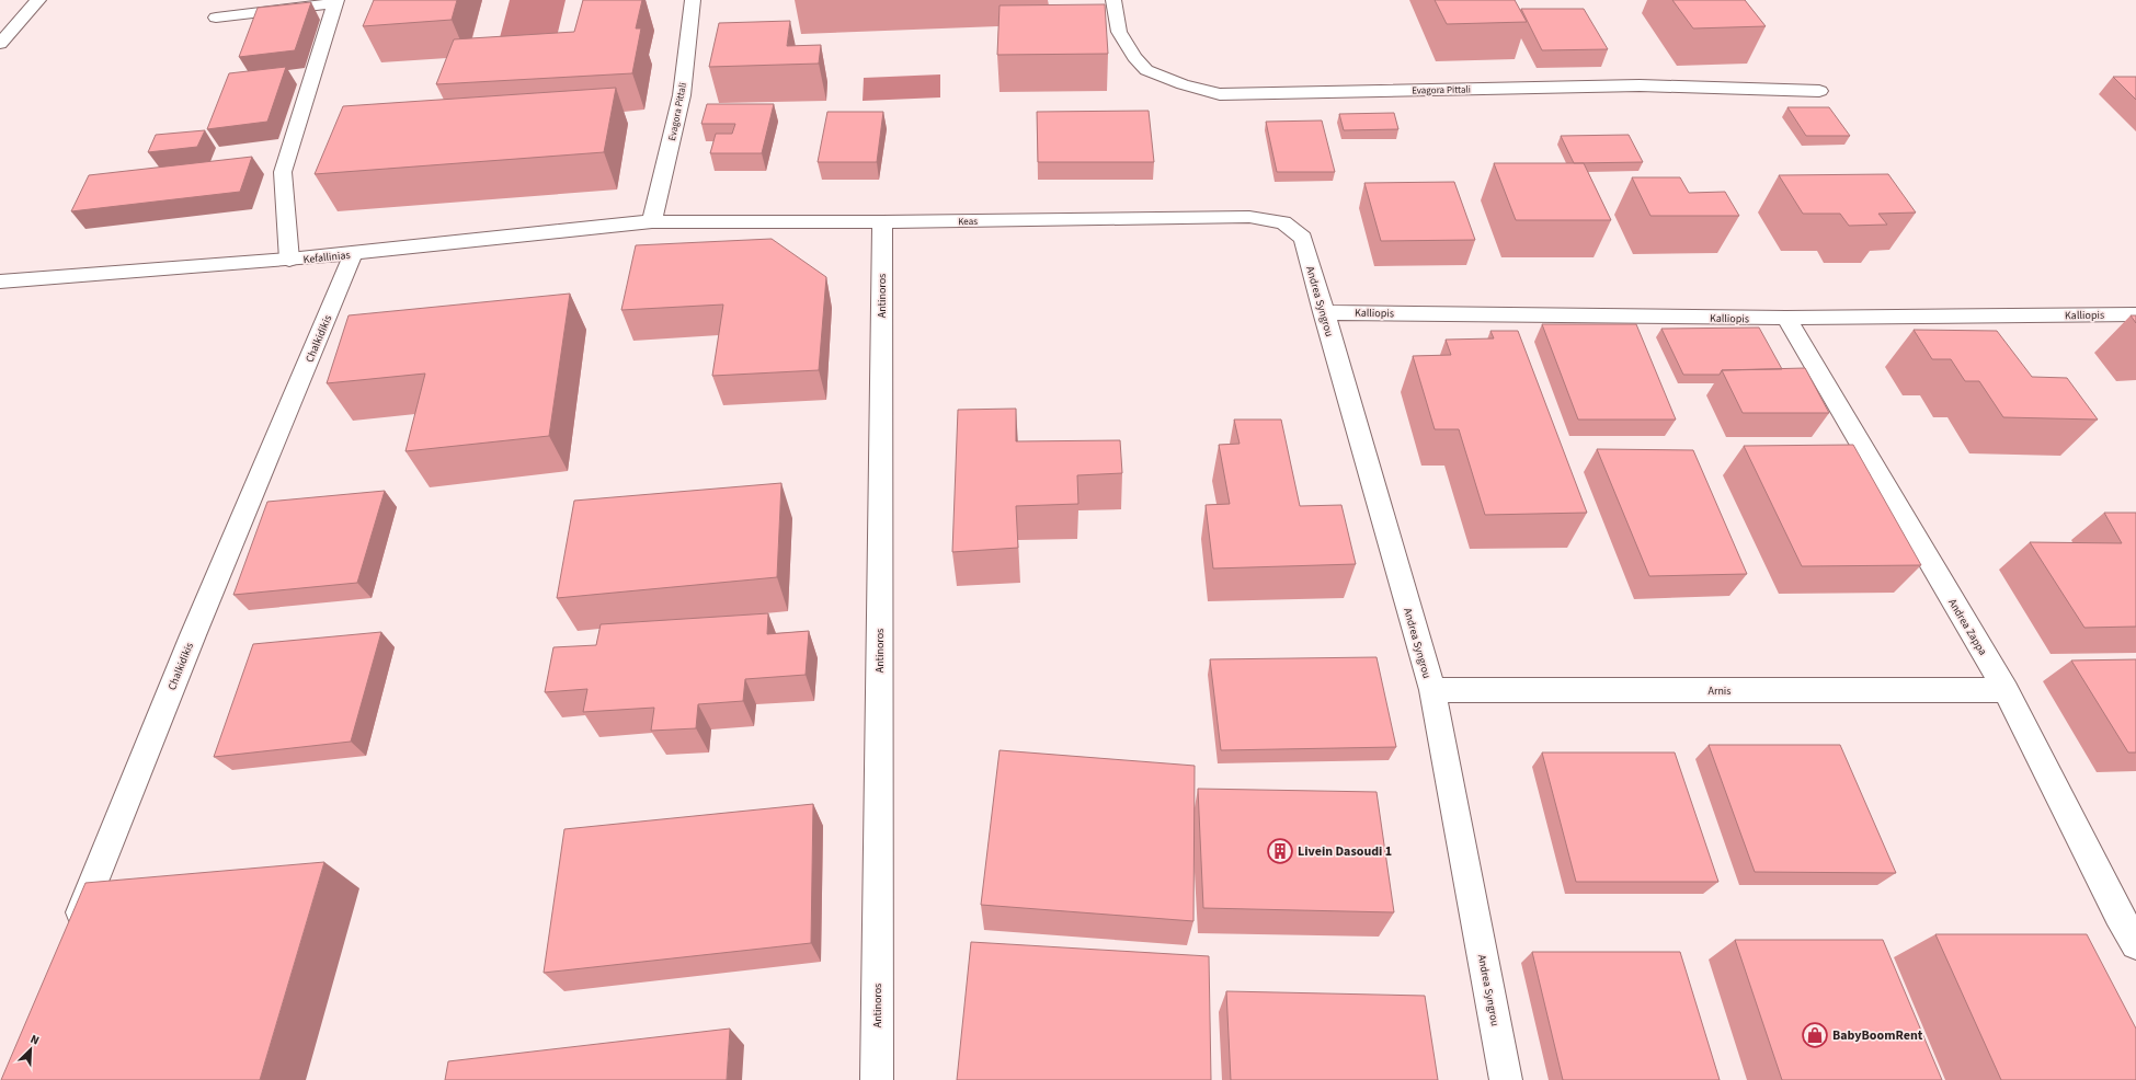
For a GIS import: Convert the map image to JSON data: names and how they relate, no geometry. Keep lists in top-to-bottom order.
{
  "streets": {
    "street": [
      "Evagora Pittali",
      "Keas",
      "Kefallinias",
      "Antinoros",
      "Andrea Syngrou",
      "Kalliopis",
      "Chalkidikis",
      "Andrea Zappa",
      "Arnis"
    ]
  },
  "crossings": [
    ["Evagora Pittali", "Keas"],
    ["Evagora Pittali", "Kefallinias"],
    ["Keas", "Kefallinias"],
    ["Keas", "Antinoros"],
    ["Keas", "Andrea Syngrou"],
    ["Kefallinias", "Chalkidikis"],
    ["Andrea Syngrou", "Kalliopis"],
    ["Andrea Syngrou", "Arnis"],
    ["Kalliopis", "Andrea Zappa"],
    ["Andrea Zappa", "Arnis"]
  ],
  "places": {
    "building": ["Livein Dasoudi 1"],
    "shop": ["BabyBoomRent"]
  },
  "north": "top right"
}
